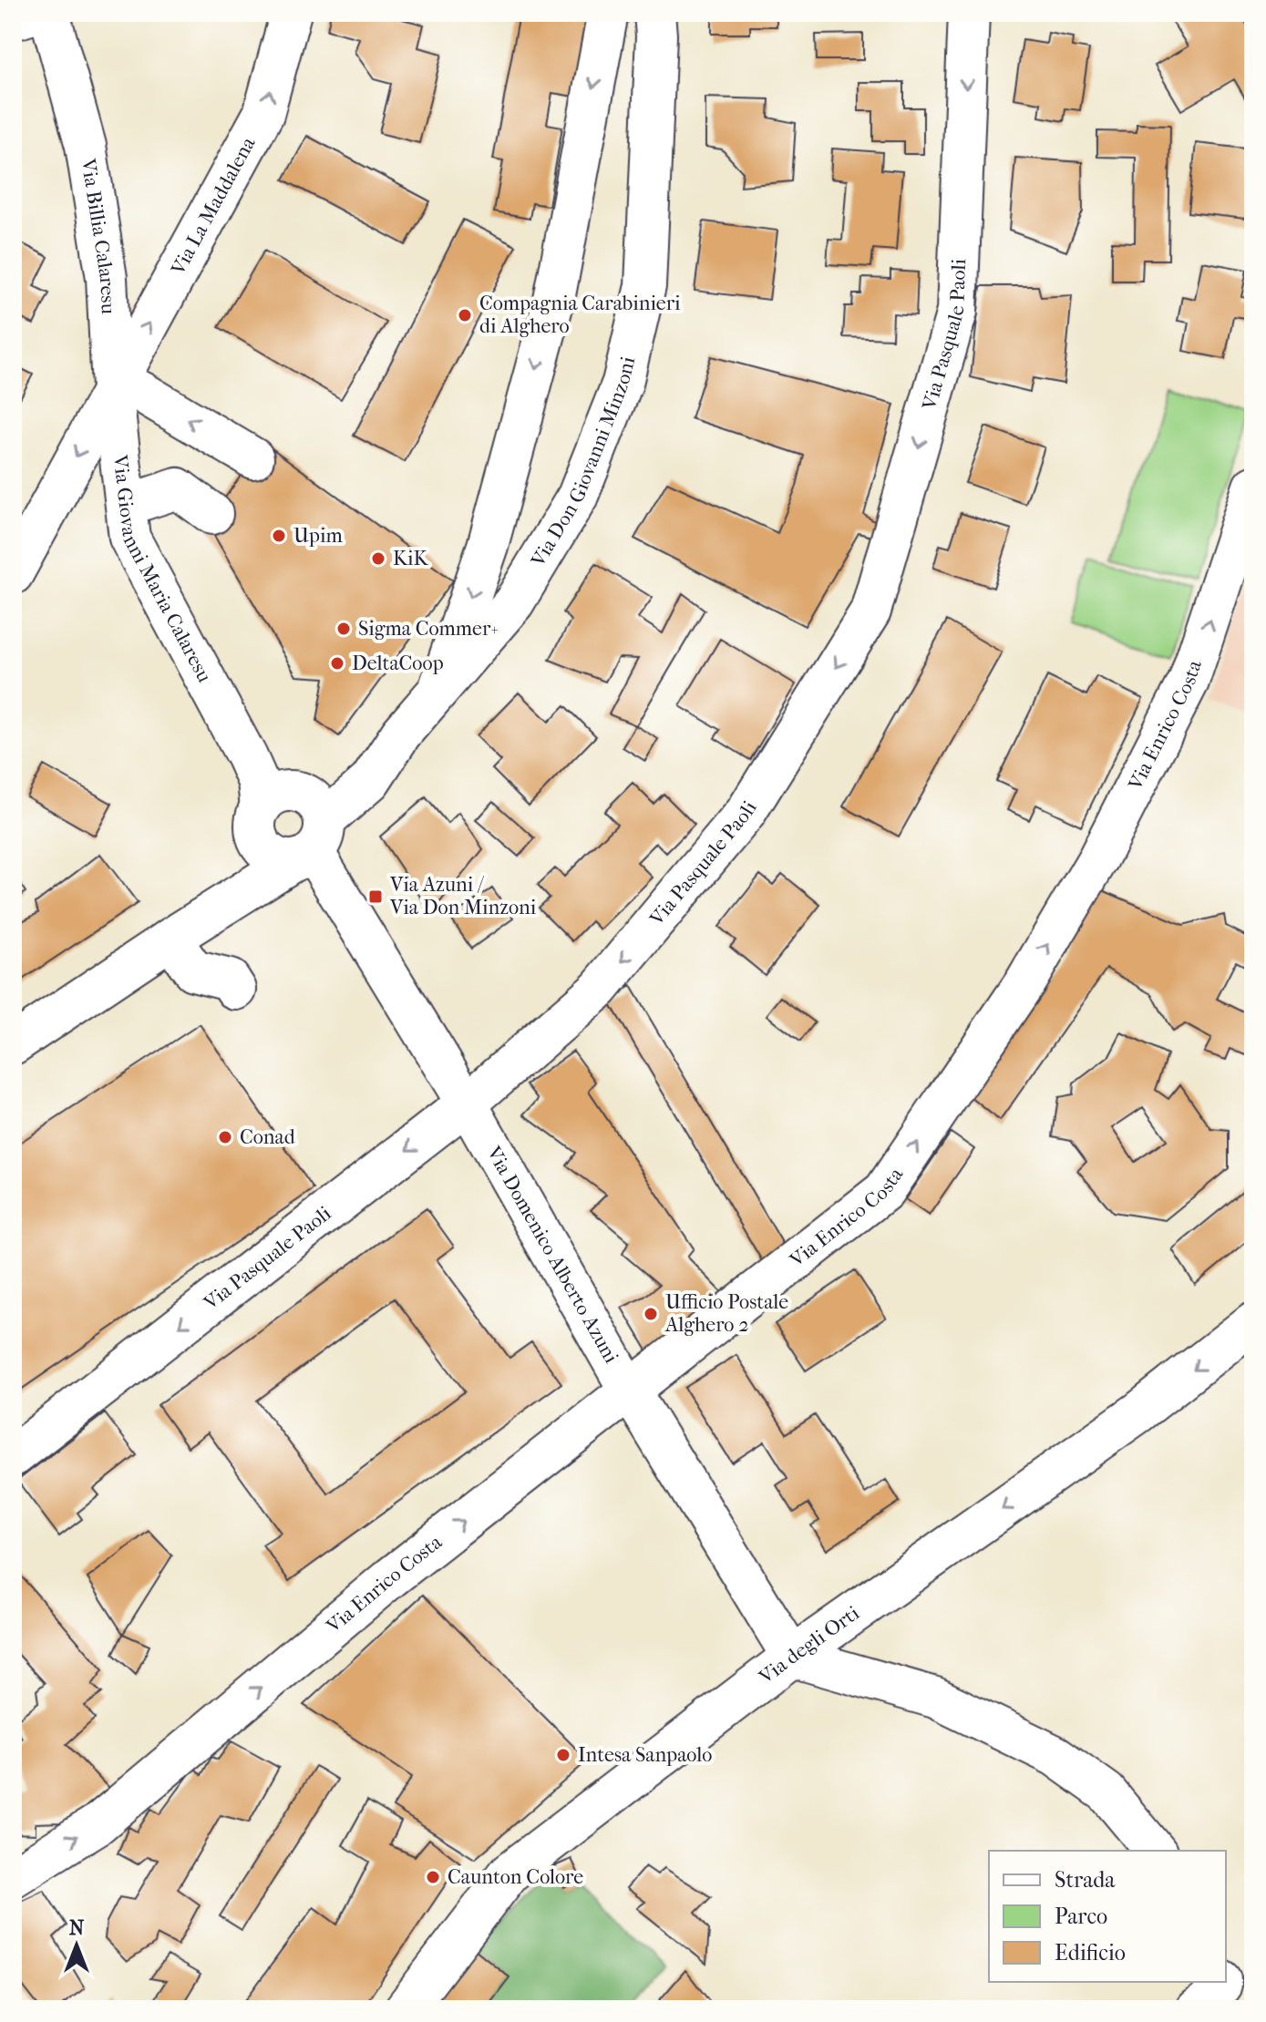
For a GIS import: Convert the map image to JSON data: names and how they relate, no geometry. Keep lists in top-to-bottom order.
{
  "streets": {
    "street": [
      "Via La Maddalena",
      "Via Billia Calaresu",
      "Via Pasquale Paoli",
      "Via Don Giovanni Minzoni",
      "Via Giovanni Maria Calaresu",
      "Via Enrico Costa",
      "Via Domenico Alberto Azuni",
      "Via degli Orti"
    ]
  },
  "crossings": [
    ["Via La Maddalena", "Via Billia Calaresu"],
    ["Via Billia Calaresu", "Via Giovanni Maria Calaresu"],
    ["Via Pasquale Paoli", "Via Domenico Alberto Azuni"],
    ["Via Don Giovanni Minzoni", "Via Giovanni Maria Calaresu"],
    ["Via Don Giovanni Minzoni", "Via Domenico Alberto Azuni"],
    ["Via Giovanni Maria Calaresu", "Via Domenico Alberto Azuni"],
    ["Via Enrico Costa", "Via Domenico Alberto Azuni"],
    ["Via Domenico Alberto Azuni", "Via degli Orti"]
  ],
  "one_way": ["Via Pasquale Paoli", "Via Enrico Costa", "Via degli Orti"],
  "places": {
    "other": [
      "Compagnia Carabinieri di Alghero",
      "Upim",
      "KiK",
      "Sigma Commer+",
      "DeltaCoop",
      "Conad",
      "Ufficio Postale Alghero 2",
      "Intesa Sanpaolo",
      "Caunton Colore"
    ],
    "transit": ["Via Azuni / Via Don Minzoni"]
  },
  "legend": ["Strada", "Parco", "Edificio"],
  "north": "top"
}
